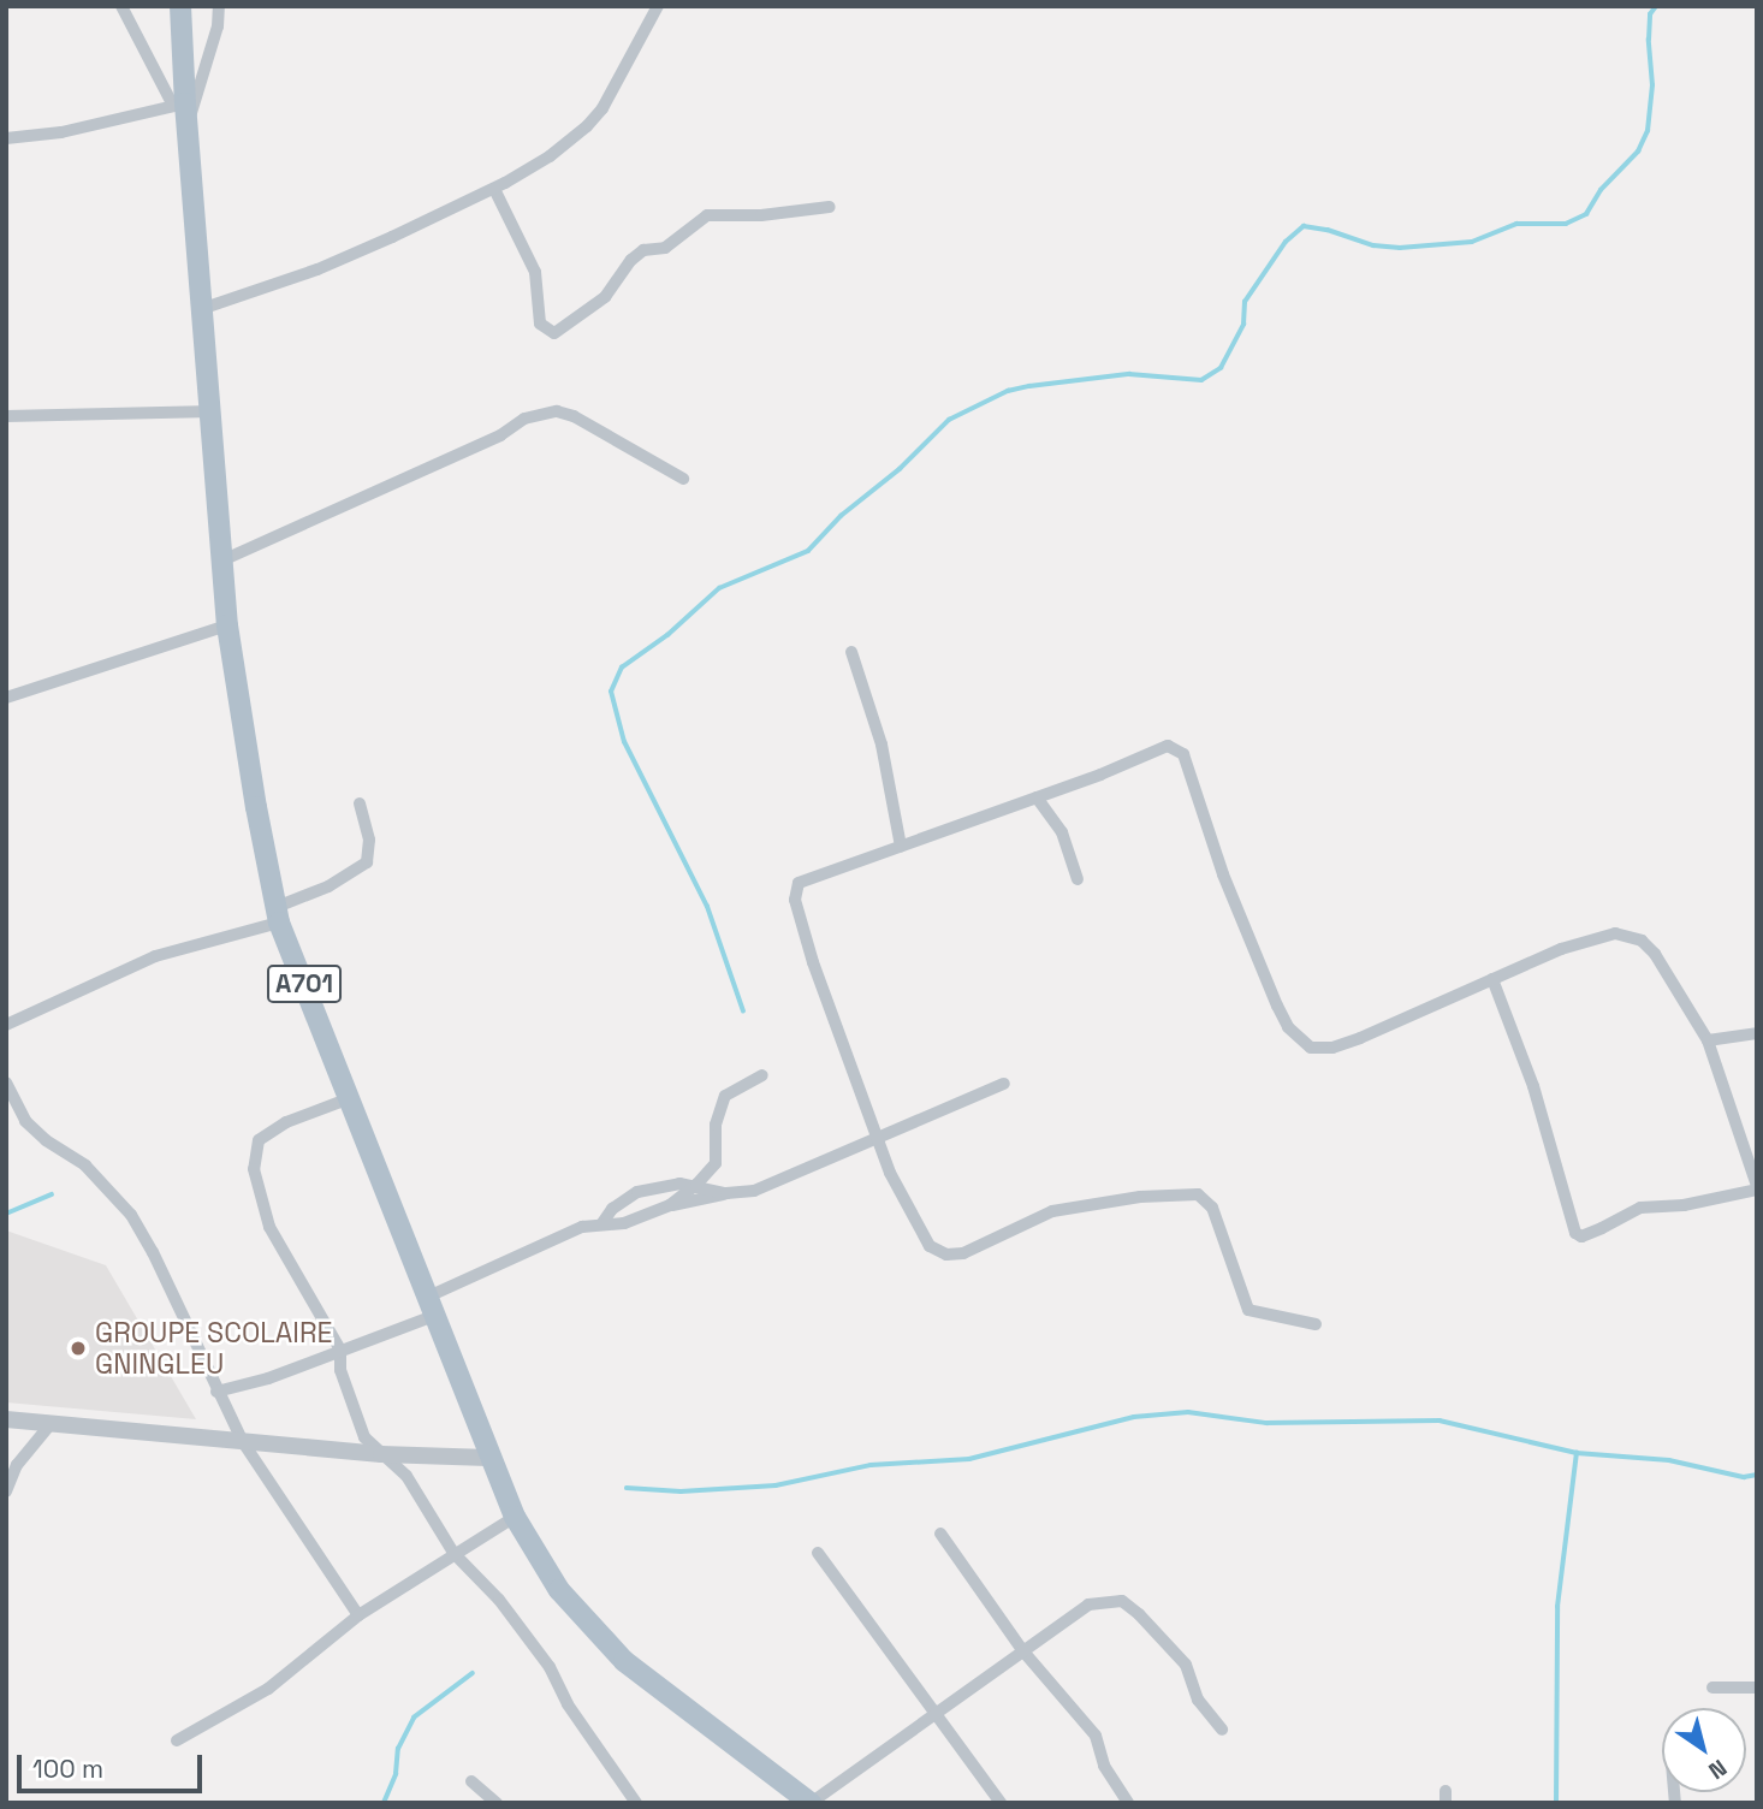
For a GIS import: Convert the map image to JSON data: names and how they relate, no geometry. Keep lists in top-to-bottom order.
{
  "streets": {
    "main road": ["A701"]
  },
  "places": ["GROUPE SCOLAIRE GNINGLEU"],
  "scale_bar": "100 m",
  "north": "bottom right"
}
